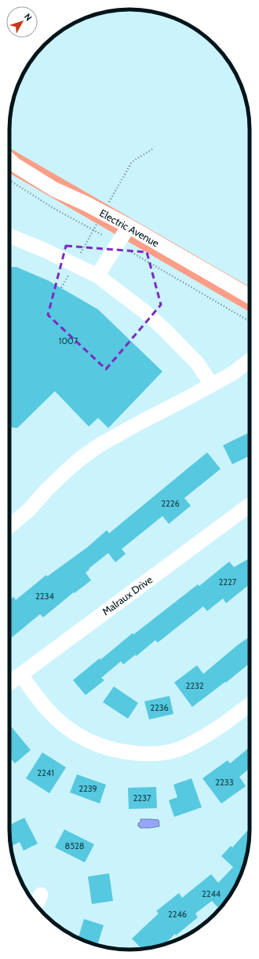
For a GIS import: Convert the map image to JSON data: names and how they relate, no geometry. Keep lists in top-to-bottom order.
{
  "streets": {
    "street": ["Electric Avenue", "Malraux Drive"]
  },
  "house_numbers": [
    "1007",
    "2226",
    "2227",
    "2234",
    "2232",
    "2236",
    "2241",
    "2233",
    "2239",
    "2237",
    "8528",
    "2244",
    "2246"
  ],
  "north": "top right"
}
